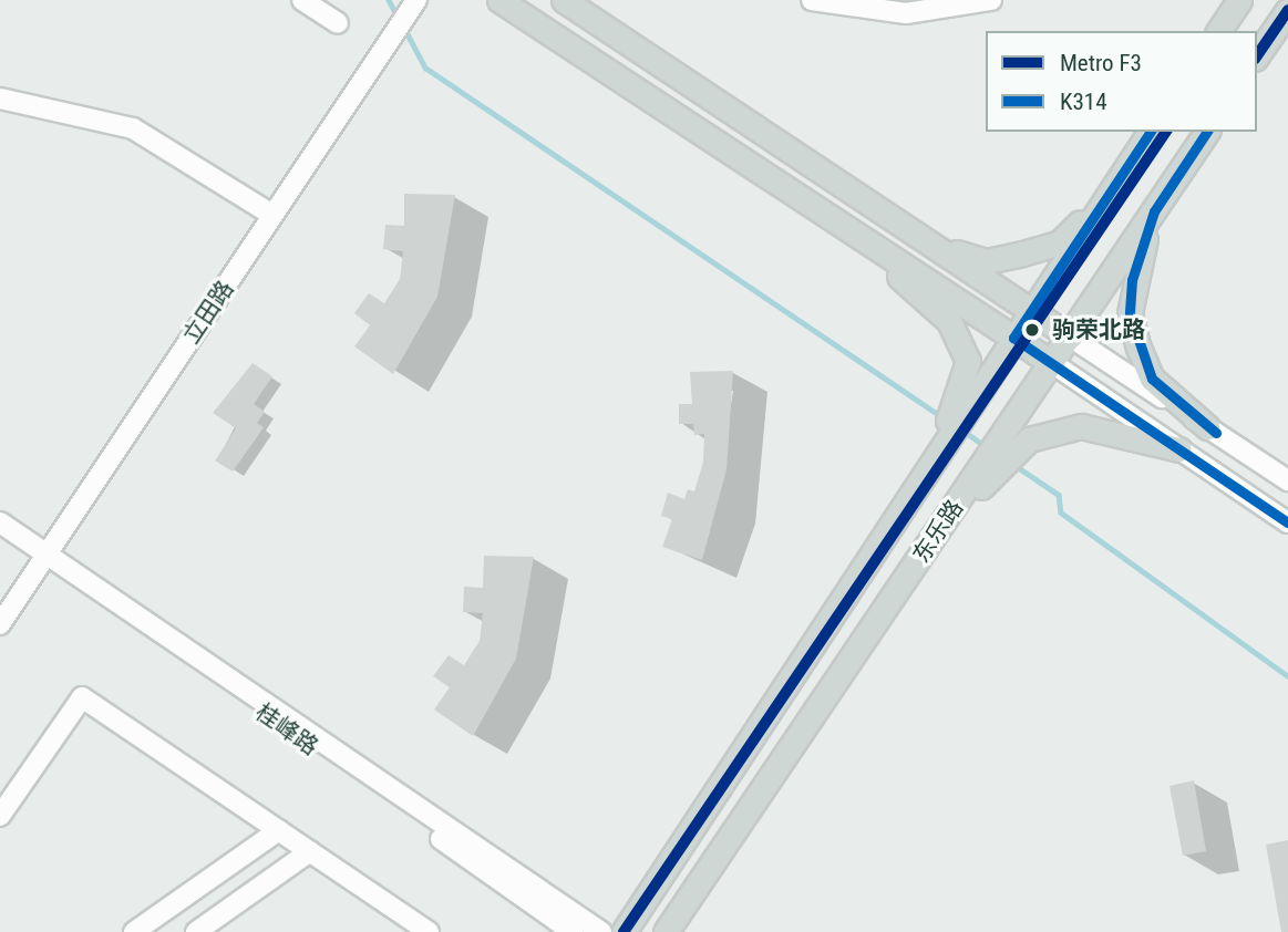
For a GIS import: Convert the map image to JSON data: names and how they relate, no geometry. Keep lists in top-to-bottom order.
{
  "streets": {
    "main road": ["东乐路"],
    "street": ["立田路", "桂峰路"]
  },
  "crossings": [
    ["立田路", "桂峰路"]
  ],
  "places": ["驹荣北路"],
  "lines": ["metro line F3", "transit line K314"],
  "legend": ["Metro F3", "K314"]
}
